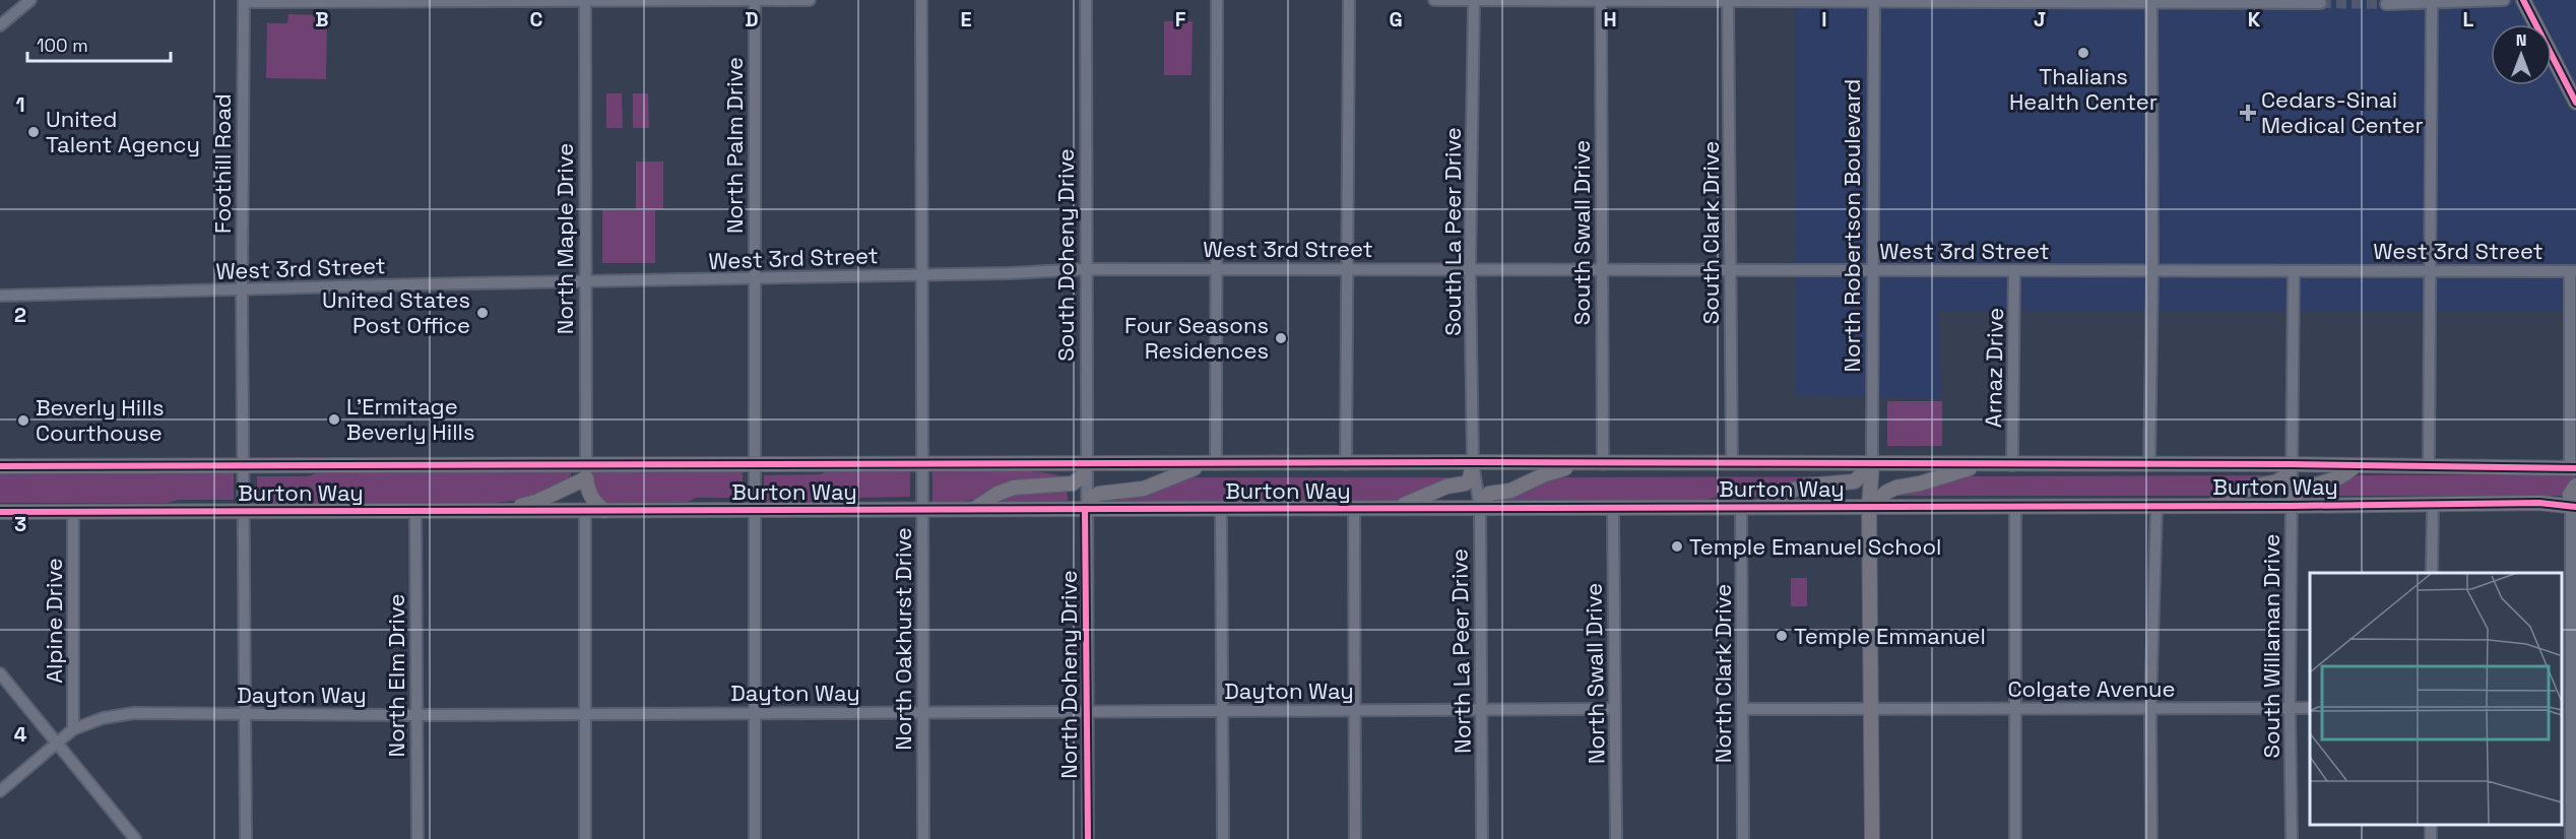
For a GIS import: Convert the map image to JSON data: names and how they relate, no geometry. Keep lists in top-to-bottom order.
{
  "streets": {
    "main road": ["North Robertson Boulevard", "Burton Way"],
    "street": [
      "North Palm Drive",
      "Foothill Road",
      "South La Peer Drive",
      "South Swall Drive",
      "South Clark Drive",
      "North Maple Drive",
      "West 3rd Street",
      "South Doheny Drive",
      "Arnaz Drive",
      "Alpine Drive",
      "North Oakhurst Drive",
      "South Willaman Drive",
      "North La Peer Drive",
      "North Swall Drive",
      "North Clark Drive",
      "North Doheny Drive",
      "North Elm Drive",
      "Colgate Avenue",
      "Dayton Way"
    ]
  },
  "crossings": [
    ["North Palm Drive", "West 3rd Street"],
    ["North Palm Drive", "Burton Way"],
    ["North Palm Drive", "Dayton Way"],
    ["Foothill Road", "West 3rd Street"],
    ["Foothill Road", "Burton Way"],
    ["Foothill Road", "Dayton Way"],
    ["North Robertson Boulevard", "West 3rd Street"],
    ["North Robertson Boulevard", "Burton Way"],
    ["North Robertson Boulevard", "Colgate Avenue"],
    ["South La Peer Drive", "West 3rd Street"],
    ["South La Peer Drive", "Burton Way"],
    ["South La Peer Drive", "North La Peer Drive"],
    ["South Swall Drive", "West 3rd Street"],
    ["South Swall Drive", "Burton Way"],
    ["South Clark Drive", "West 3rd Street"],
    ["South Clark Drive", "Burton Way"],
    ["North Maple Drive", "West 3rd Street"],
    ["North Maple Drive", "Burton Way"],
    ["West 3rd Street", "South Doheny Drive"],
    ["West 3rd Street", "Arnaz Drive"],
    ["West 3rd Street", "North Oakhurst Drive"],
    ["West 3rd Street", "South Willaman Drive"],
    ["South Doheny Drive", "Burton Way"],
    ["South Doheny Drive", "North Doheny Drive"],
    ["Arnaz Drive", "Burton Way"],
    ["Burton Way", "Alpine Drive"],
    ["Burton Way", "North Oakhurst Drive"],
    ["Burton Way", "South Willaman Drive"],
    ["Burton Way", "North La Peer Drive"],
    ["Burton Way", "North Swall Drive"],
    ["Burton Way", "North Clark Drive"],
    ["Burton Way", "North Doheny Drive"],
    ["Burton Way", "North Elm Drive"],
    ["Alpine Drive", "Dayton Way"],
    ["North Oakhurst Drive", "Dayton Way"],
    ["South Willaman Drive", "Colgate Avenue"],
    ["North La Peer Drive", "Dayton Way"],
    ["North Swall Drive", "Dayton Way"],
    ["North Doheny Drive", "Dayton Way"],
    ["North Elm Drive", "Dayton Way"]
  ],
  "places": {
    "other": [
      "Thalians Health Center",
      "United Talent Agency",
      "United States Post Office",
      "Four Seasons Residences",
      "L'Ermitage Beverly Hills",
      "Beverly Hills Courthouse",
      "Temple Emanuel School",
      "Temple Emmanuel"
    ],
    "health": ["Cedars-Sinai Medical Center"]
  },
  "scale_bar": "100 m",
  "north": "top",
  "grid": {
    "columns": [
      "B",
      "C",
      "D",
      "E",
      "F",
      "G",
      "H",
      "I",
      "J",
      "K",
      "L"
    ],
    "rows": [
      "1",
      "2",
      "3",
      "4"
    ]
  }
}
